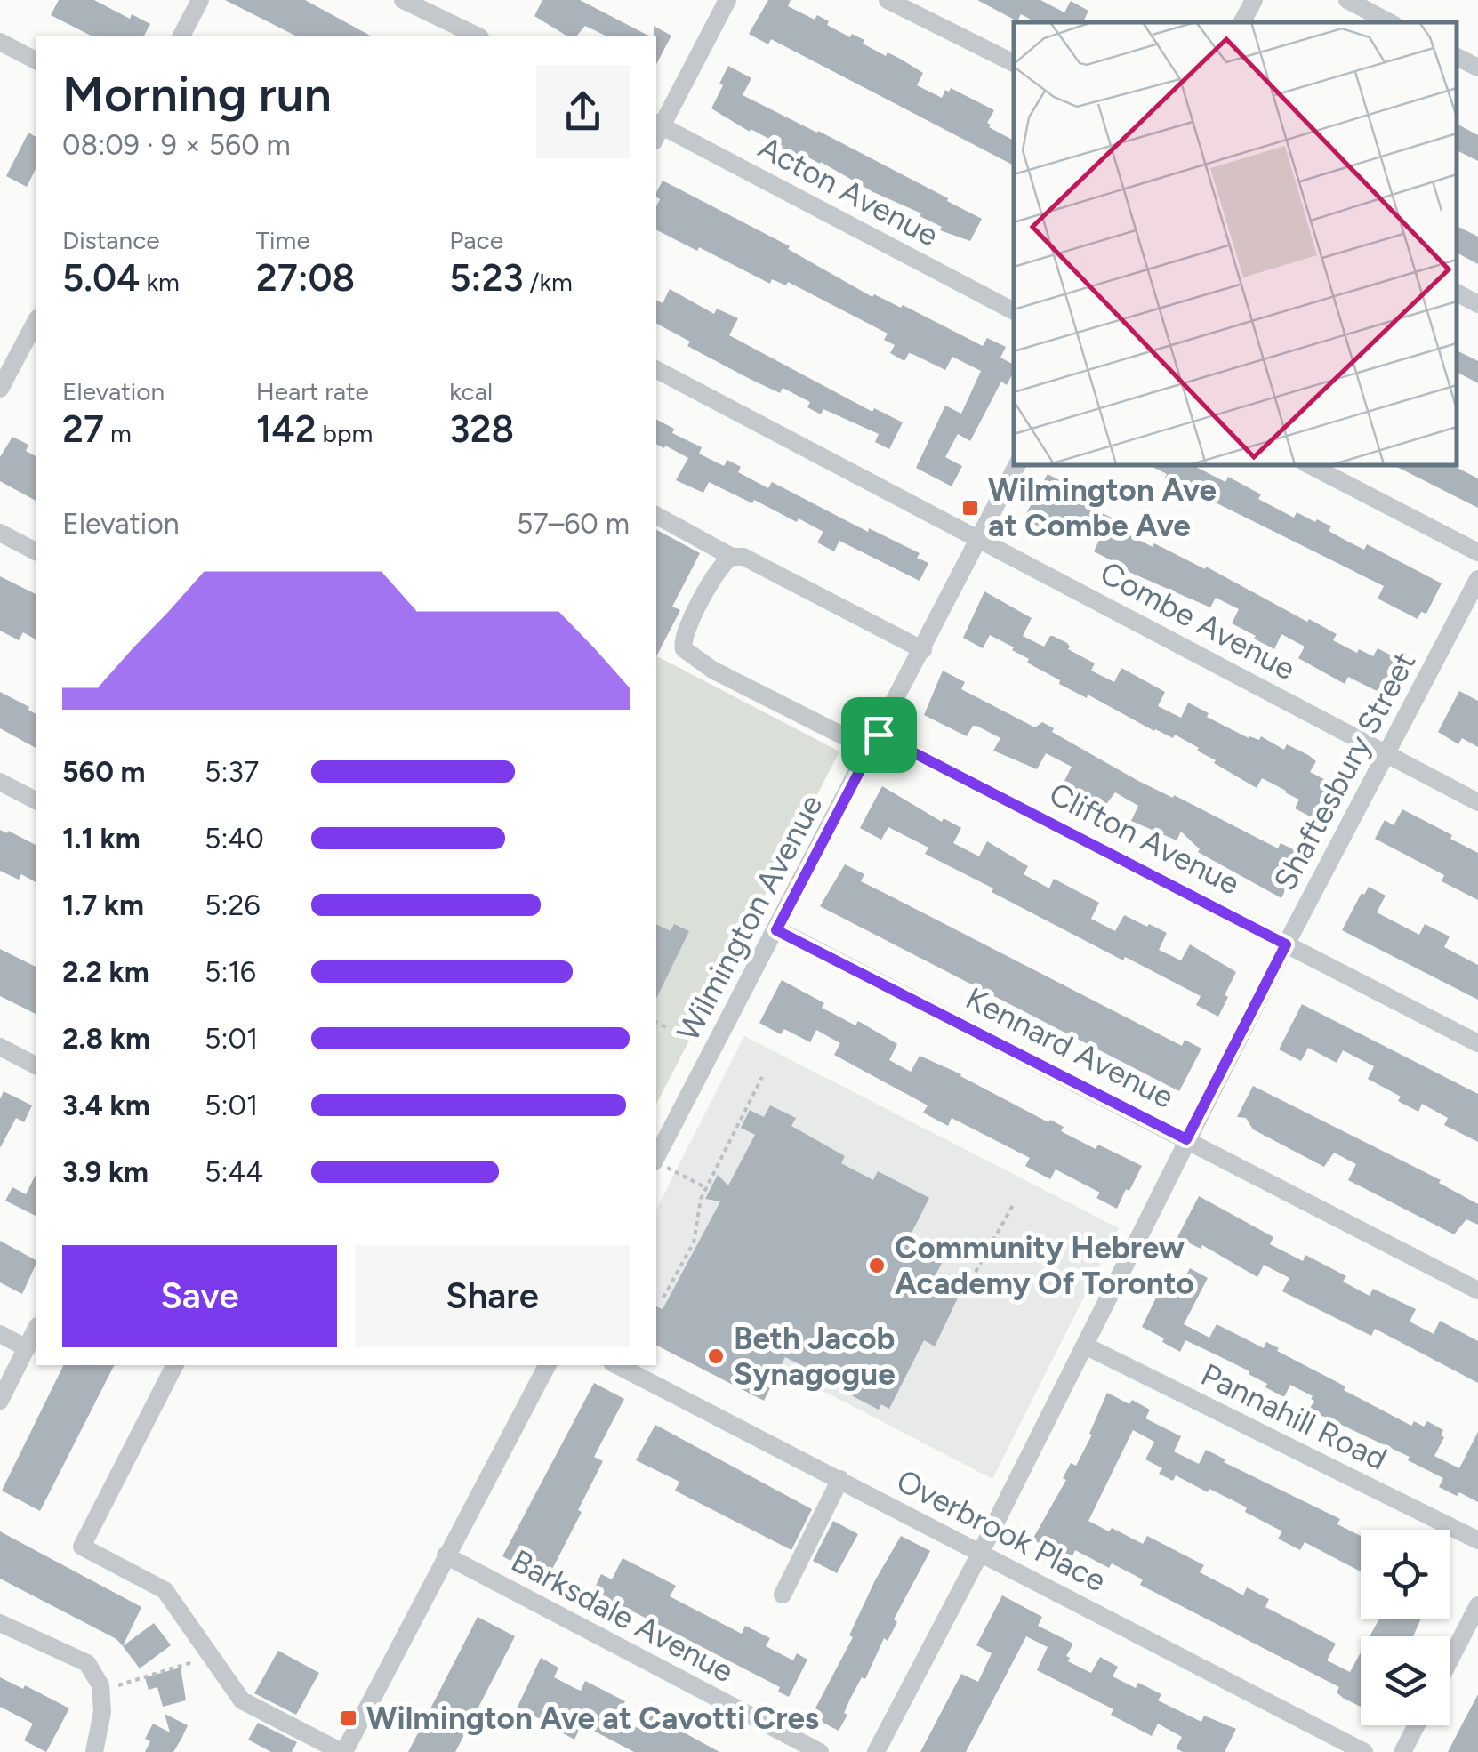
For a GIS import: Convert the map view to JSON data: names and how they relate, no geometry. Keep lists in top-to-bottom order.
{
  "streets": {
    "street": [
      "Acton Avenue",
      "Combe Avenue",
      "Shaftesbury Street",
      "Clifton Avenue",
      "Wilmington Avenue",
      "Kennard Avenue",
      "Pannahill Road",
      "Overbrook Place",
      "Barksdale Avenue"
    ]
  },
  "crossings": [
    ["Combe Avenue", "Shaftesbury Street"],
    ["Combe Avenue", "Wilmington Avenue"],
    ["Shaftesbury Street", "Clifton Avenue"],
    ["Shaftesbury Street", "Kennard Avenue"],
    ["Shaftesbury Street", "Pannahill Road"],
    ["Shaftesbury Street", "Overbrook Place"],
    ["Clifton Avenue", "Wilmington Avenue"],
    ["Wilmington Avenue", "Kennard Avenue"]
  ],
  "places": {
    "transit": ["Wilmington Ave at Combe Ave", "Wilmington Ave at Cavotti Cres"],
    "other": ["Community Hebrew Academy Of Toronto", "Beth Jacob Synagogue"]
  },
  "page": {
    "heading": ["Morning run", "08:09 · 9 × 560 m"],
    "stats": [
      ["Distance", "5.04 km"],
      ["Time", "27:08"],
      ["Pace", "5:23 /km"],
      ["Elevation", "27 m"],
      ["Heart rate", "142 bpm"],
      ["kcal", "328"]
    ],
    "chart": ["Elevation", "57–60 m"],
    "list": [
      {
        "name": "560 m",
        "note": "5:37"
      },
      {
        "name": "1.1 km",
        "note": "5:40"
      },
      {
        "name": "1.7 km",
        "note": "5:26"
      },
      {
        "name": "2.2 km",
        "note": "5:16"
      },
      {
        "name": "2.8 km",
        "note": "5:01"
      },
      {
        "name": "3.4 km",
        "note": "5:01"
      },
      {
        "name": "3.9 km",
        "note": "5:44"
      }
    ],
    "buttons": ["Save", "Share"]
  }
}
